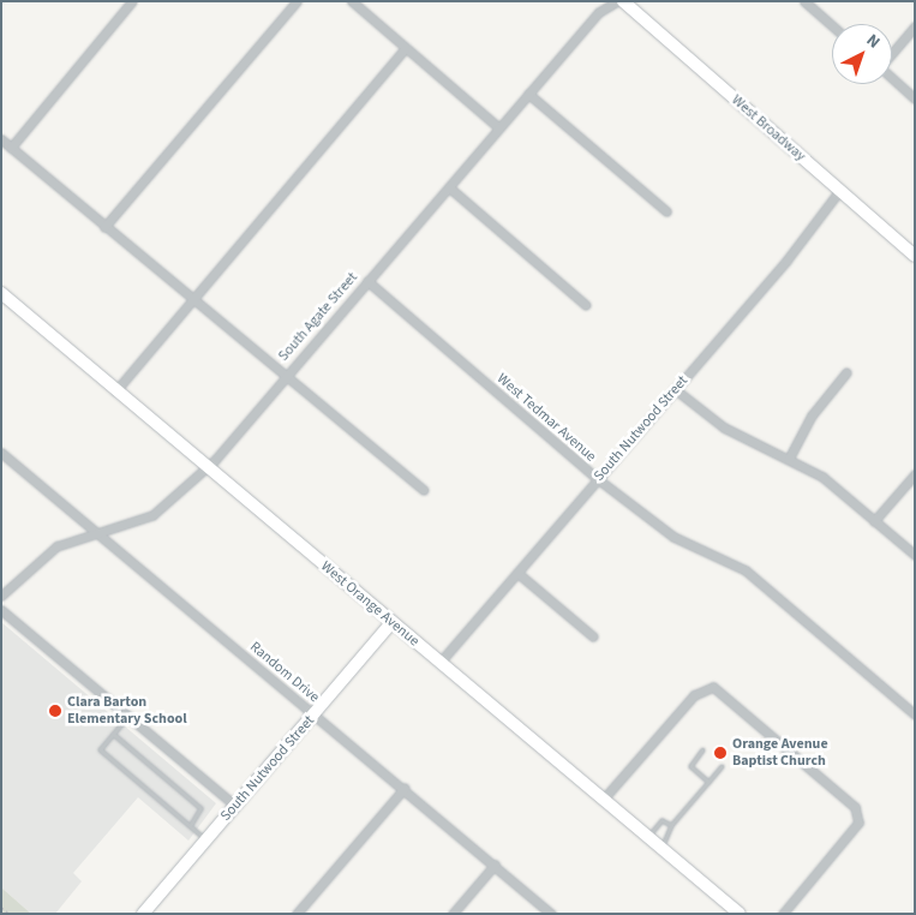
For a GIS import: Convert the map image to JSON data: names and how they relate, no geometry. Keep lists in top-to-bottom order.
{
  "streets": {
    "street": [
      "West Broadway",
      "South Agate Street",
      "West Tedmar Avenue",
      "South Nutwood Street",
      "West Orange Avenue",
      "Random Drive"
    ]
  },
  "crossings": [
    ["West Broadway", "South Nutwood Street"],
    ["South Agate Street", "West Tedmar Avenue"],
    ["South Agate Street", "West Orange Avenue"],
    ["South Agate Street", "Random Drive"],
    ["West Tedmar Avenue", "South Nutwood Street"],
    ["South Nutwood Street", "West Orange Avenue"],
    ["South Nutwood Street", "Random Drive"]
  ],
  "places": ["Clara Barton Elementary School", "Orange Avenue Baptist Church"],
  "north": "top right"
}
